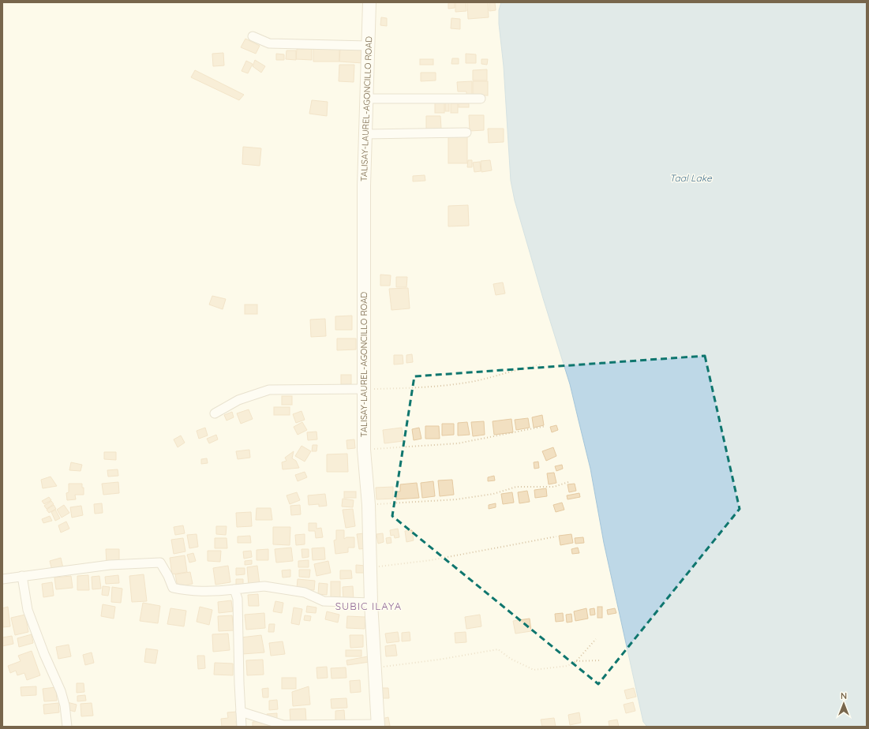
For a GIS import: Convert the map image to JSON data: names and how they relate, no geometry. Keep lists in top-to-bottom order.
{
  "streets": {
    "main road": ["TALISAY-LAUREL-AGONCILLO ROAD"]
  },
  "districts": ["SUBIC ILAYA"],
  "water": ["Taal Lake"],
  "north": "top"
}
